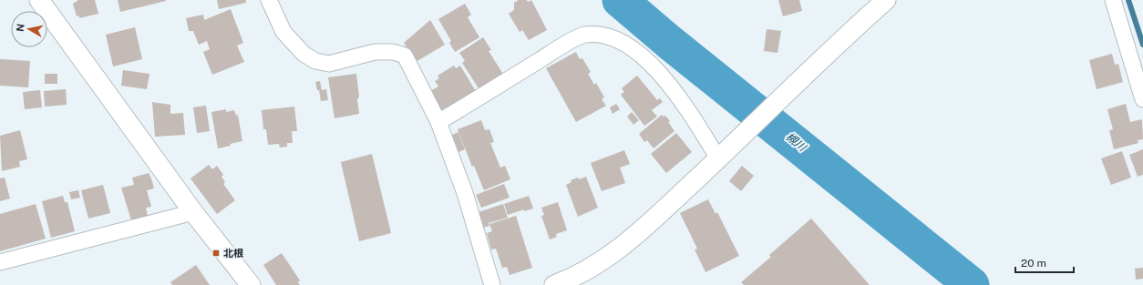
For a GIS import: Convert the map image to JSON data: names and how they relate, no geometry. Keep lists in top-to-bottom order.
{
  "water": ["槻川"],
  "places": {
    "transit": ["北根"]
  },
  "scale_bar": "20 m",
  "north": "left"
}
